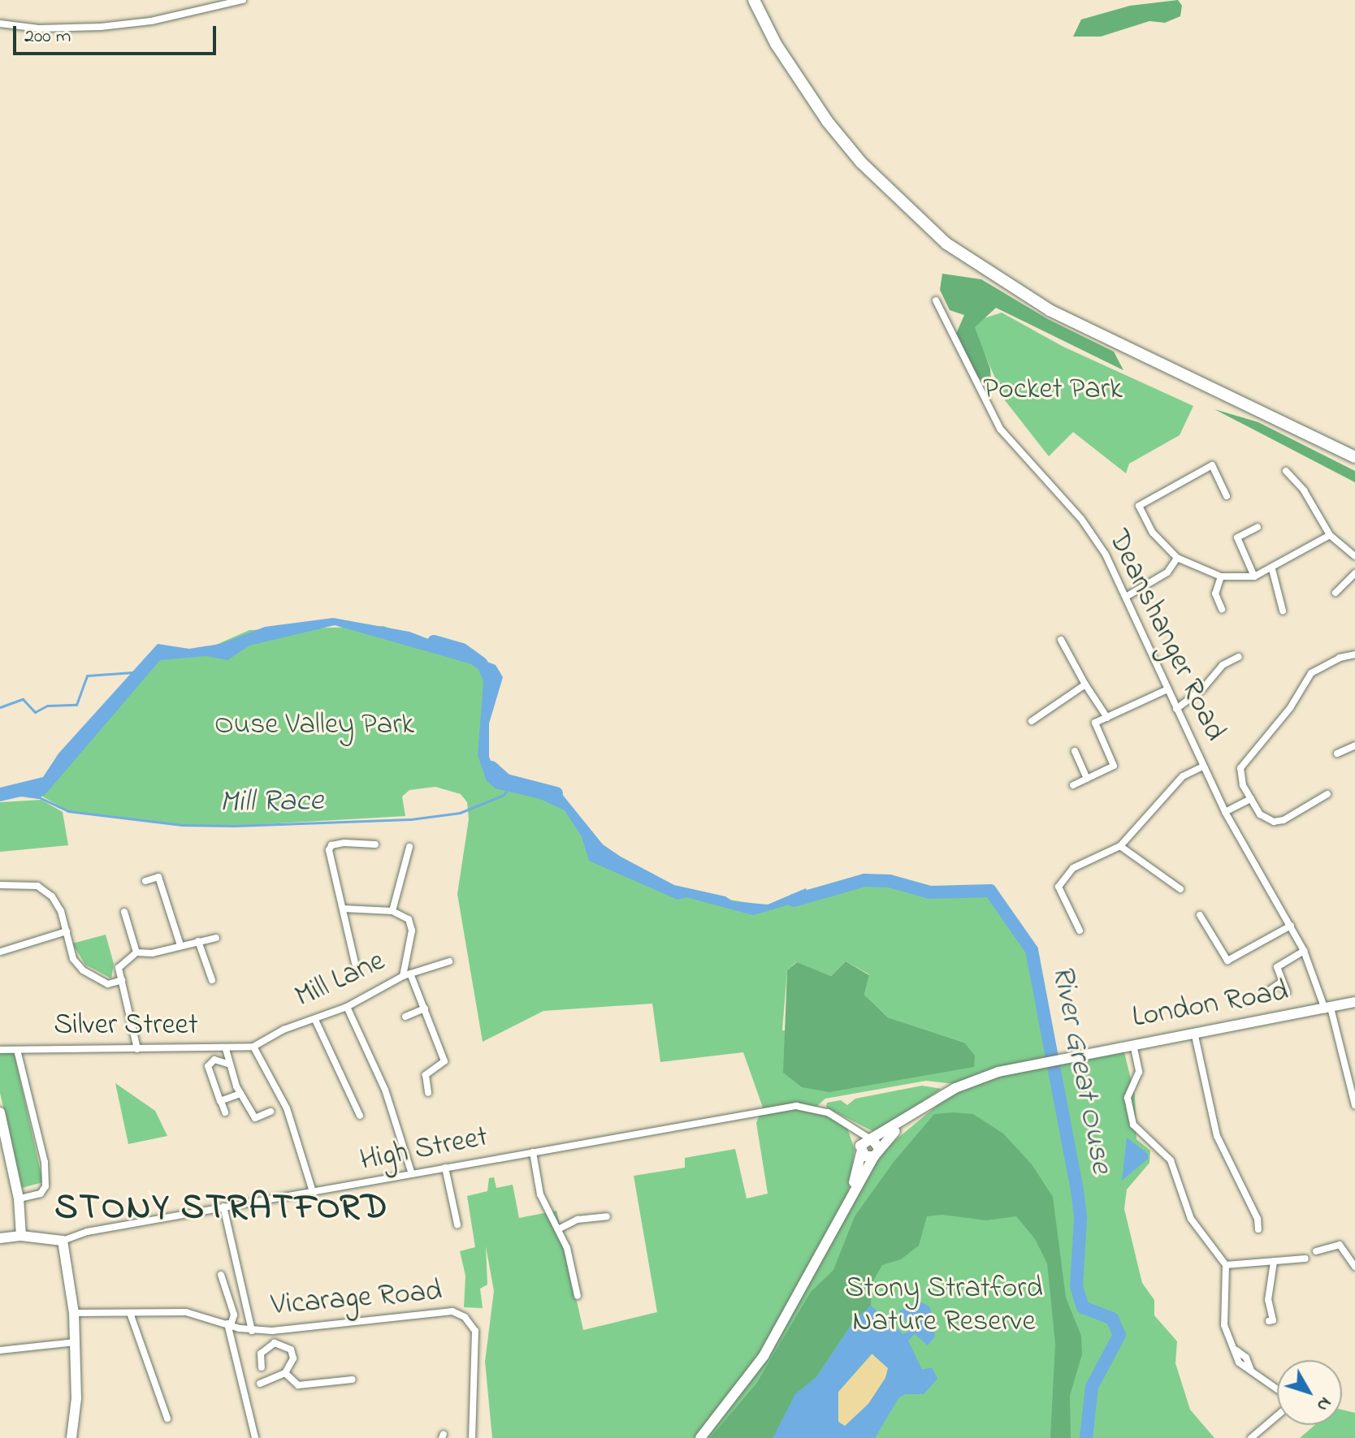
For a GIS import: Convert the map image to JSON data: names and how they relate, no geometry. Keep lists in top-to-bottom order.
{
  "streets": {
    "street": [
      "Deanshanger Road",
      "Mill Lane",
      "London Road",
      "Silver Street",
      "High Street",
      "Vicarage Road"
    ]
  },
  "crossings": [
    ["Deanshanger Road", "London Road"],
    ["Mill Lane", "Silver Street"]
  ],
  "districts": ["STONY STRATFORD"],
  "water": ["Mill Race", "River Great Ouse"],
  "parks": ["Pocket Park", "Ouse Valley Park", "Stony Stratford Nature Reserve"],
  "scale_bar": "200 m",
  "north": "bottom right"
}
